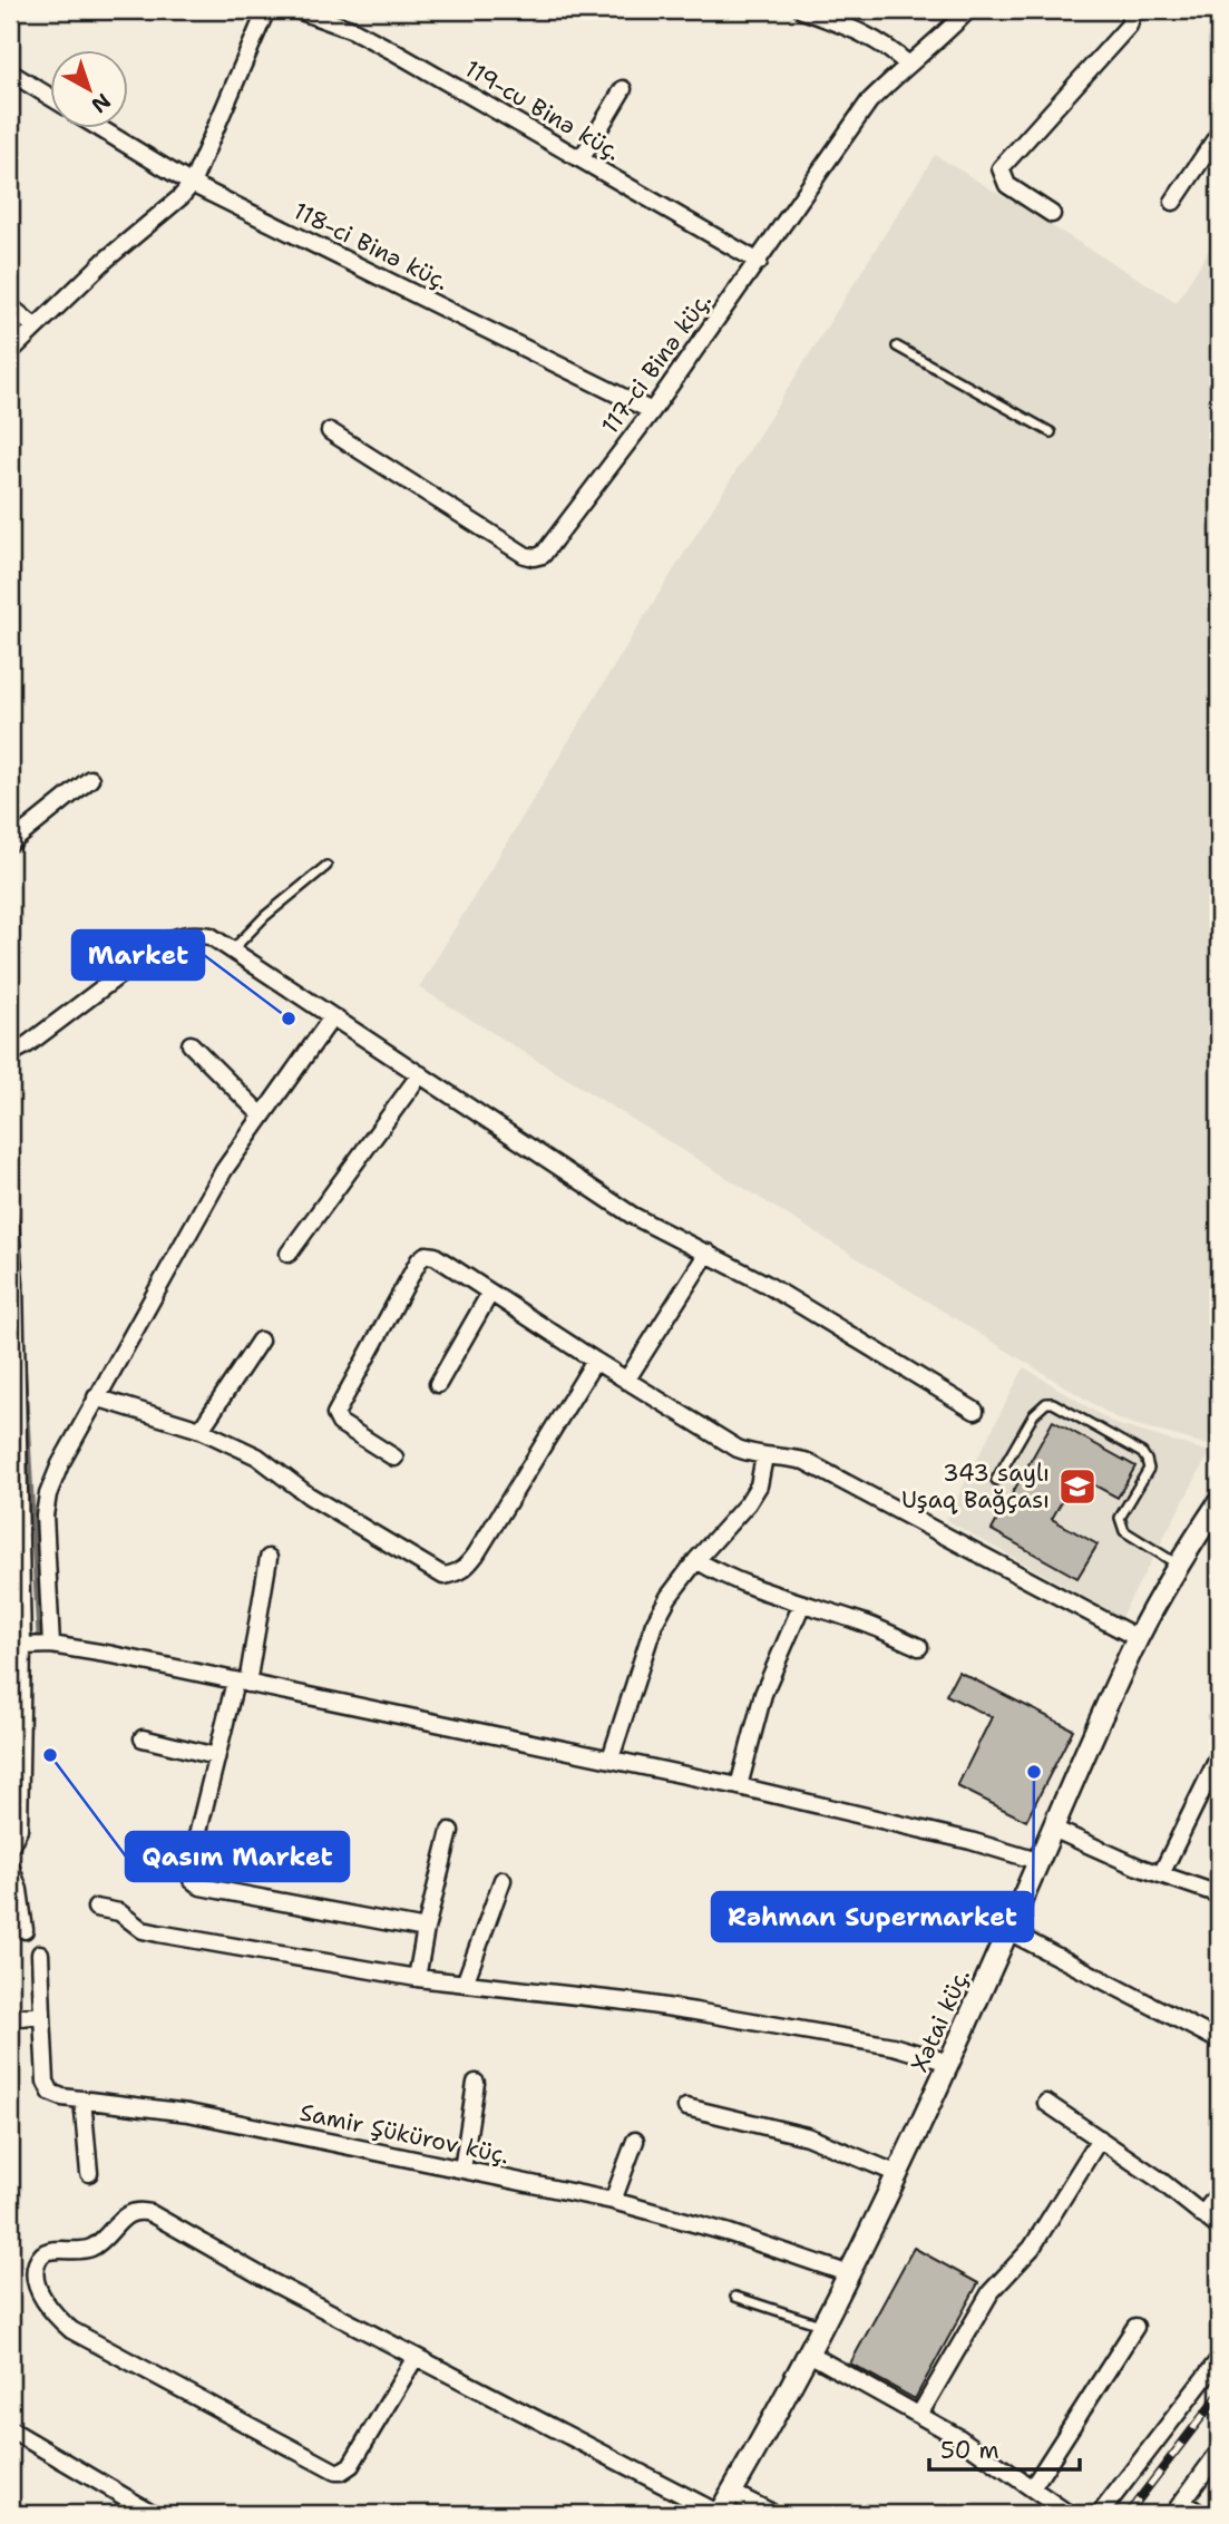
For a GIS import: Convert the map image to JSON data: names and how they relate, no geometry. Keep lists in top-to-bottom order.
{
  "streets": {
    "street": [
      "119-cu Binə küç.",
      "118-ci Binə küç.",
      "117-ci Binə küç.",
      "Xətai küç.",
      "Samir Şükürov küç."
    ]
  },
  "crossings": [
    ["119-cu Binə küç.", "117-ci Binə küç."],
    ["118-ci Binə küç.", "117-ci Binə küç."],
    ["Xətai küç.", "Samir Şükürov küç."]
  ],
  "places": {
    "other": ["Market", "Qasım Market", "Rəhman Supermarket"],
    "school or university": ["343 saylı Uşaq Bağçası"]
  },
  "scale_bar": "50 m",
  "north": "bottom right"
}
